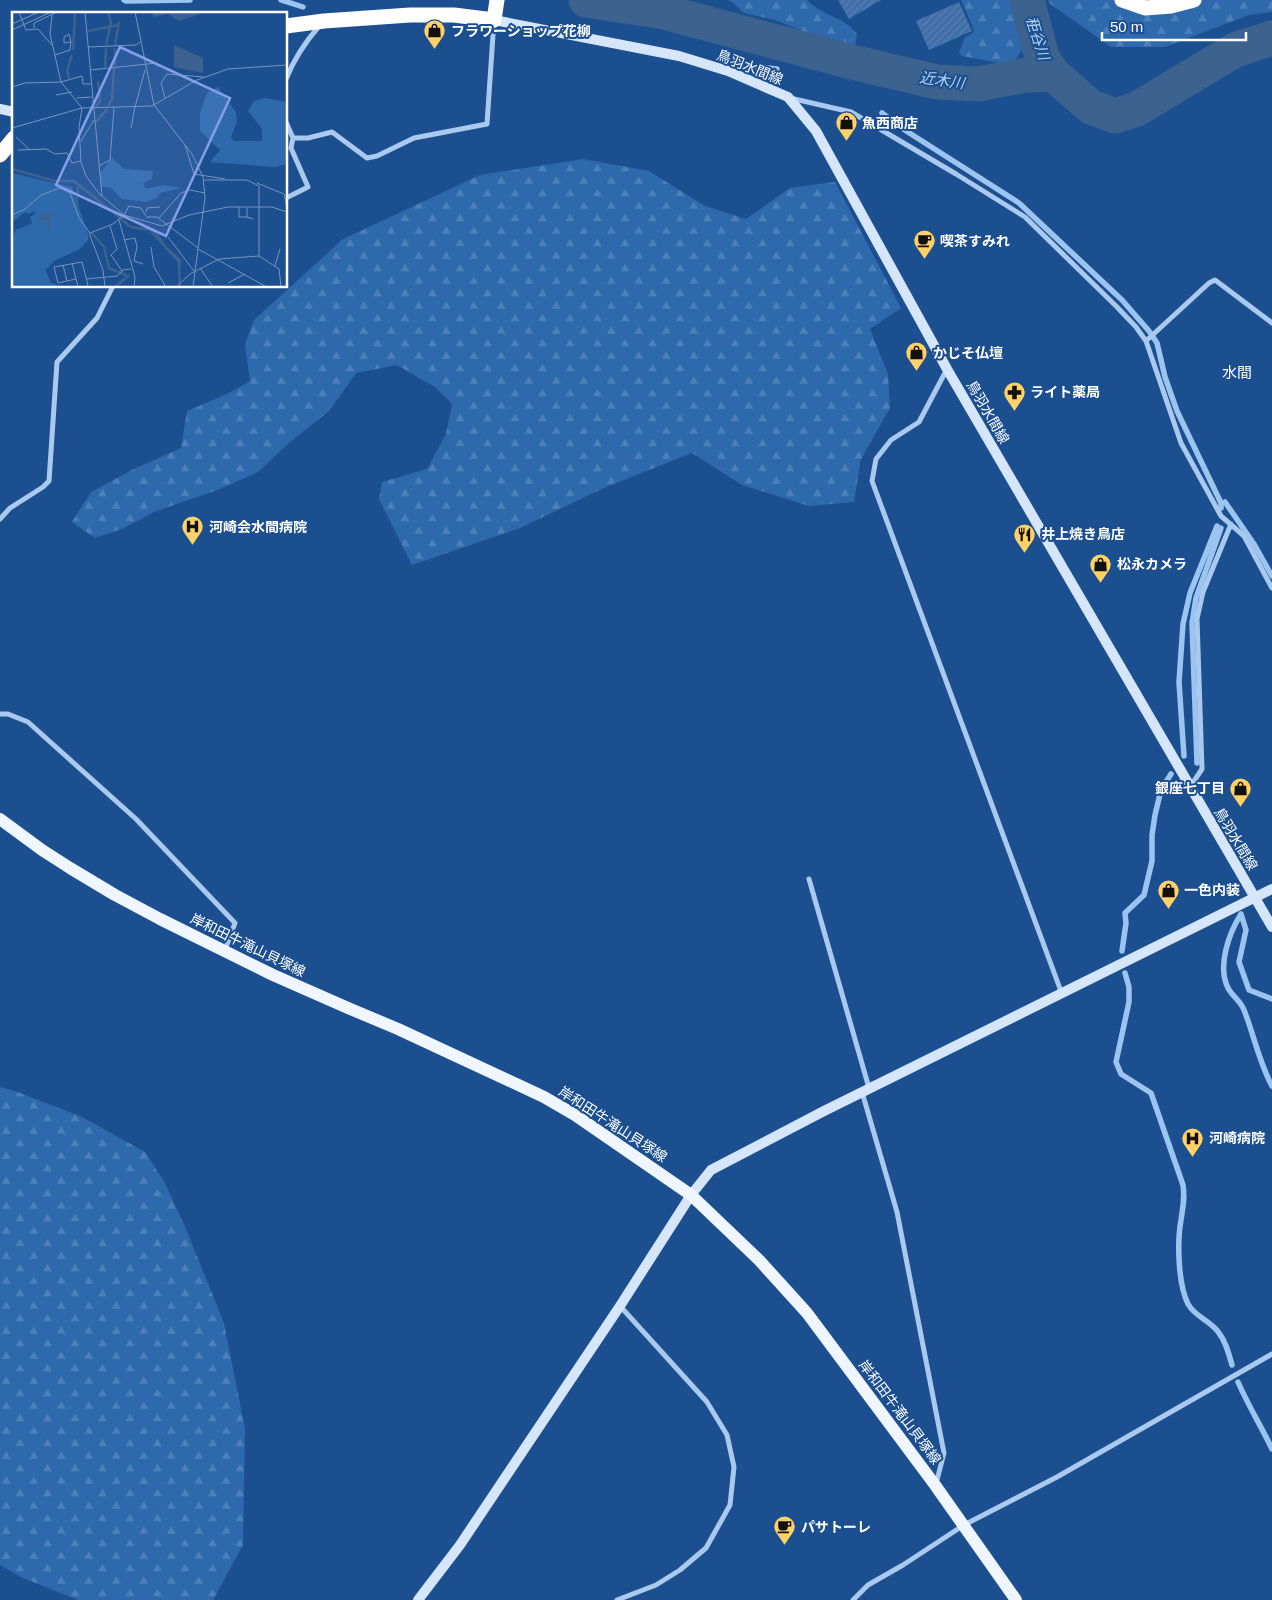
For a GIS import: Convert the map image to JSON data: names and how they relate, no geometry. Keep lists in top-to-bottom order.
{
  "streets": {
    "main road": ["岸和田牛滝山貝塚線"],
    "street": ["鳥羽水間線"]
  },
  "districts": ["水間"],
  "water": ["秬谷川", "近木川"],
  "places": {
    "shop": [
      "フラワーショップ花柳",
      "魚西商店",
      "かじそ仏壇",
      "松永カメラ",
      "銀座七丁目",
      "一色内装"
    ],
    "cafe": ["喫茶すみれ", "パサトーレ"],
    "pharmacy": ["ライト薬局"],
    "hospital": ["河崎会水間病院", "河崎病院"],
    "restaurant": ["井上焼き鳥店"]
  },
  "scale_bar": "50 m"
}
